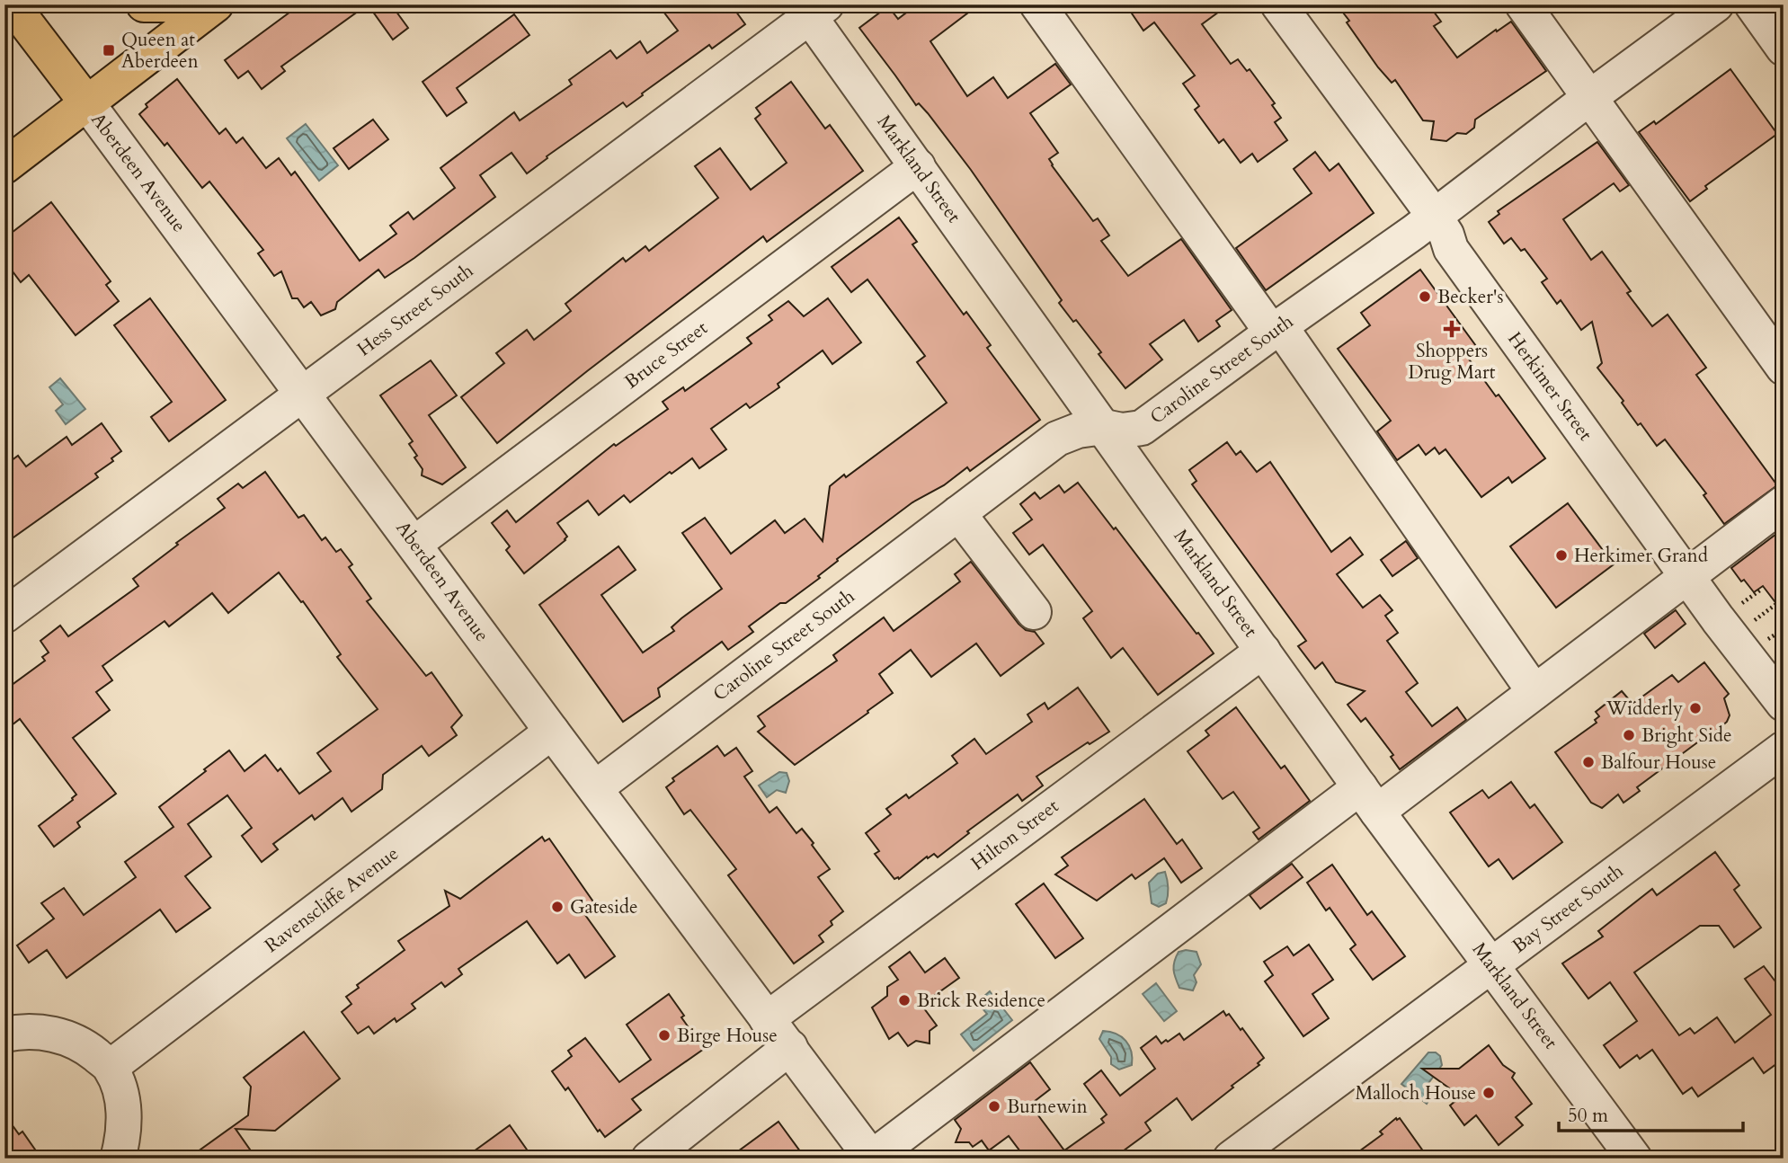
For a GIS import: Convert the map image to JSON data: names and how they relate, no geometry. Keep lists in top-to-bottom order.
{
  "streets": {
    "main road": ["Aberdeen Avenue"],
    "street": [
      "Markland Street",
      "Hess Street South",
      "Bruce Street",
      "Caroline Street South",
      "Herkimer Street",
      "Hilton Street",
      "Ravenscliffe Avenue",
      "Bay Street South"
    ]
  },
  "crossings": [
    ["Markland Street", "Hess Street South"],
    ["Markland Street", "Bruce Street"],
    ["Markland Street", "Caroline Street South"],
    ["Markland Street", "Hilton Street"],
    ["Markland Street", "Bay Street South"],
    ["Aberdeen Avenue", "Hess Street South"],
    ["Aberdeen Avenue", "Bruce Street"],
    ["Aberdeen Avenue", "Caroline Street South"],
    ["Aberdeen Avenue", "Hilton Street"],
    ["Aberdeen Avenue", "Ravenscliffe Avenue"],
    ["Caroline Street South", "Herkimer Street"]
  ],
  "places": {
    "transit": ["Queen at Aberdeen"],
    "other": [
      "Becker's",
      "Herkimer Grand",
      "Widderly",
      "Bright Side",
      "Balfour House",
      "Gateside",
      "Brick Residence",
      "Birge House",
      "Malloch House",
      "Burnewin"
    ],
    "health": ["Shoppers Drug Mart"]
  },
  "scale_bar": "50 m"
}
